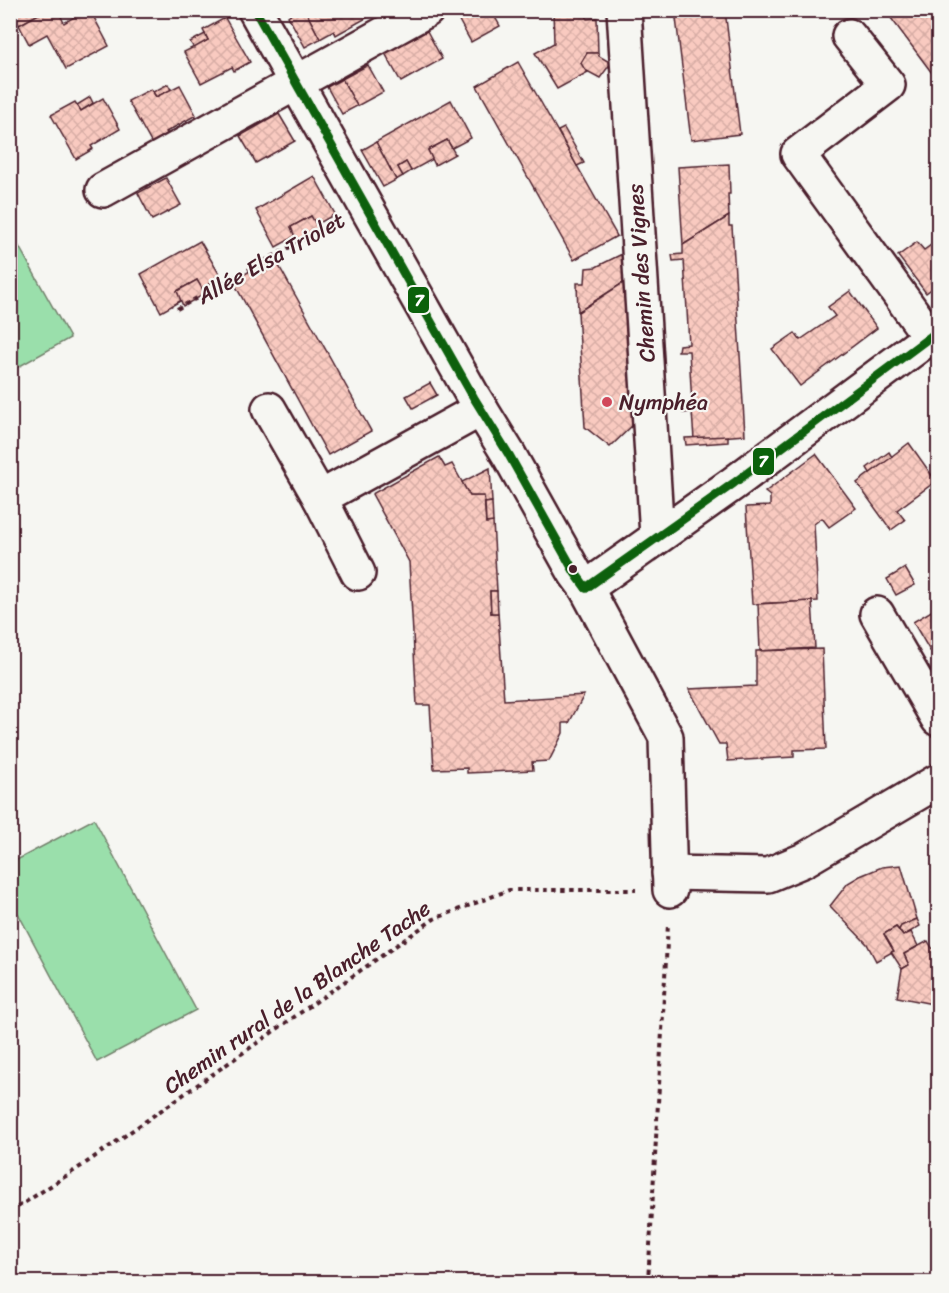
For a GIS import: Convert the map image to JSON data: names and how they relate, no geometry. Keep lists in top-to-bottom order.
{
  "streets": {
    "street": ["Chemin des Vignes"],
    "path": ["Allée Elsa Triolet", "Chemin rural de la Blanche Tache"]
  },
  "places": ["Nymphéa"],
  "lines": ["transit line 7"]
}
